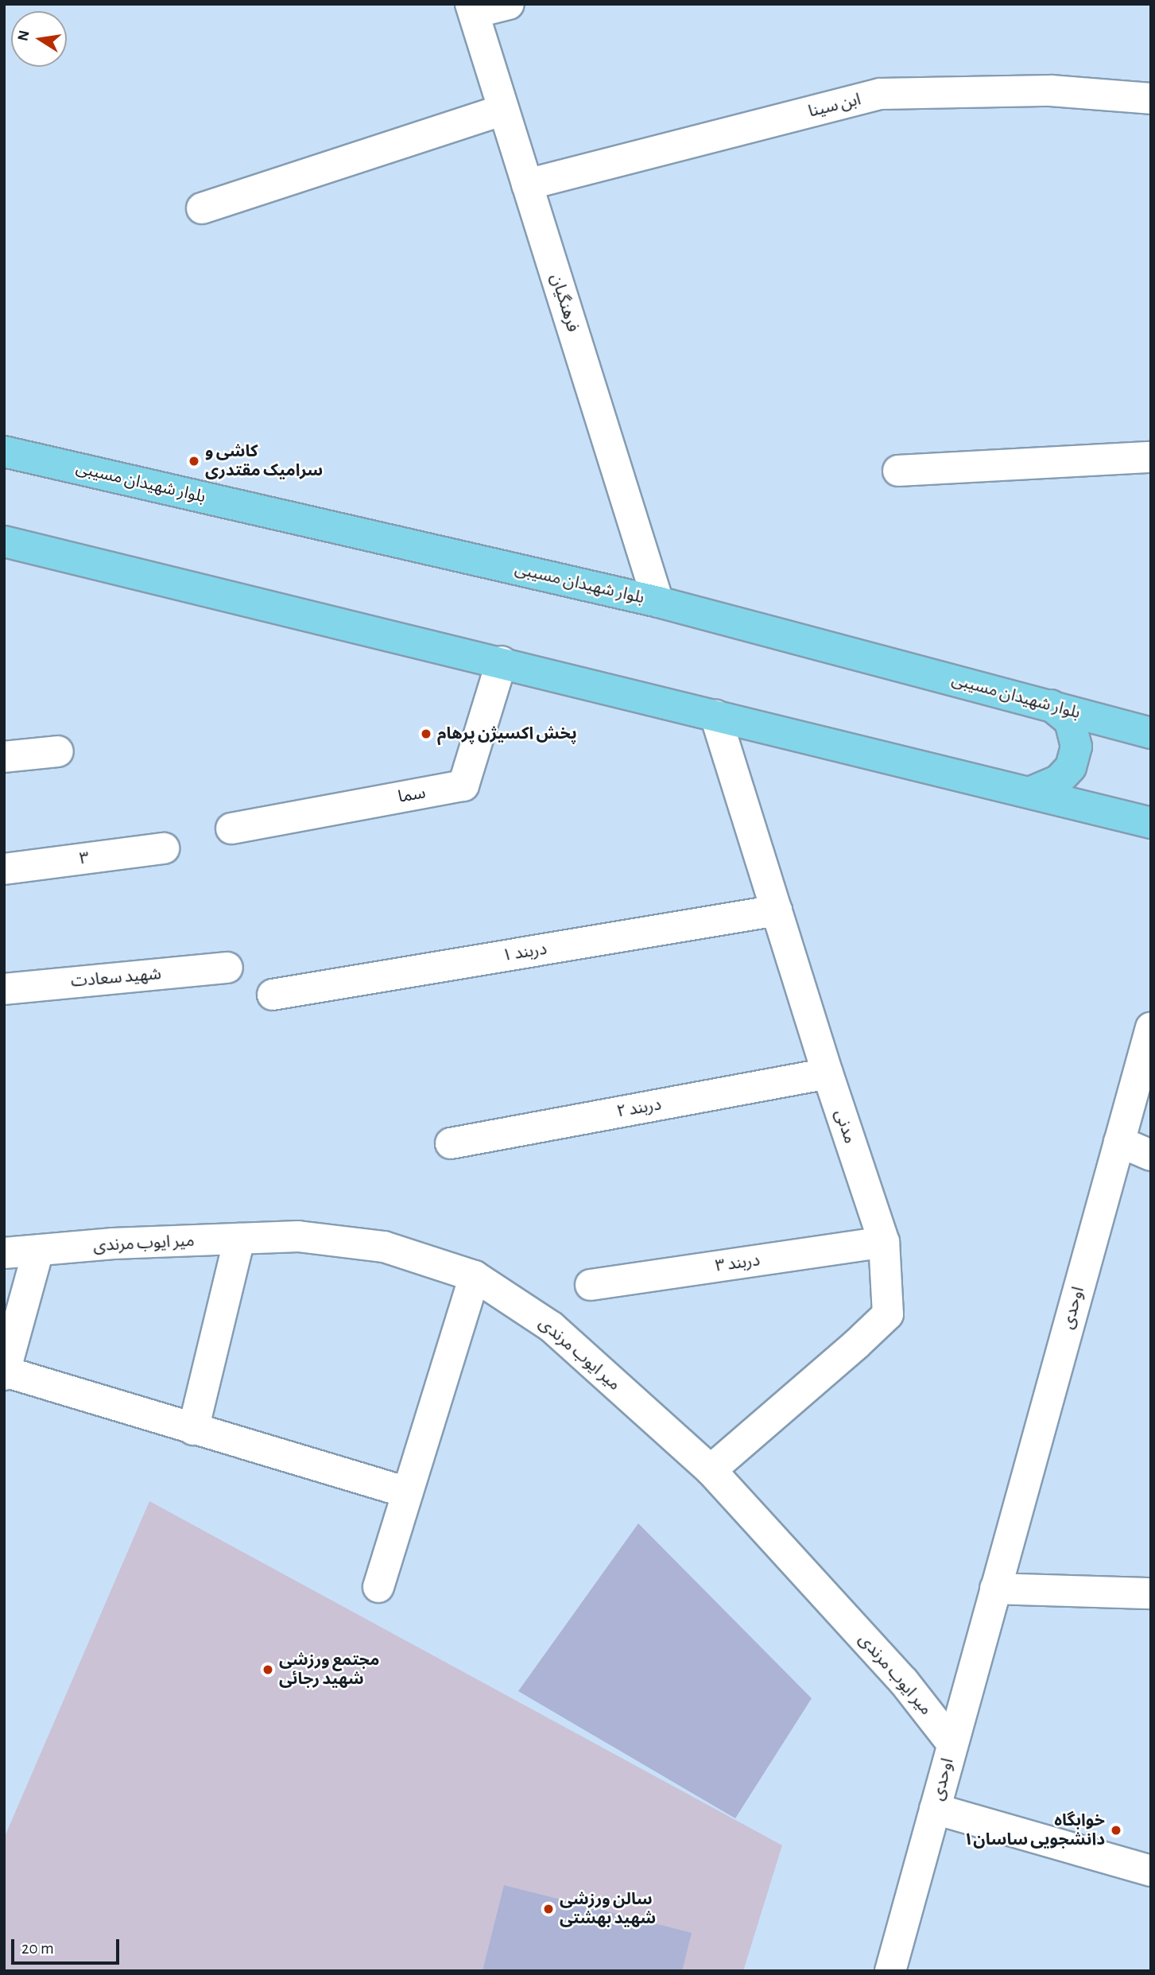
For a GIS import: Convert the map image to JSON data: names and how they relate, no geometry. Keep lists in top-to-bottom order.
{
  "streets": {
    "main road": ["بلوار شهیدان مسیبی"],
    "street": [
      "ابن سینا",
      "فرهنگیان",
      "سما",
      "۳",
      "دربند ۱",
      "شهید سعادت",
      "دربند ۲",
      "مدنی",
      "میر ایوب مرندی",
      "دربند ۳",
      "اوحدی"
    ]
  },
  "crossings": [
    ["ابن سینا", "فرهنگیان"],
    ["فرهنگیان", "بلوار شهیدان مسیبی"],
    ["دربند ۱", "مدنی"],
    ["دربند ۲", "مدنی"],
    ["مدنی", "میر ایوب مرندی"],
    ["مدنی", "دربند ۳"],
    ["میر ایوب مرندی", "اوحدی"]
  ],
  "places": [
    "کاشی و سرامیک مقتدری",
    "پخش اکسیژن پرهام",
    "مجتمع ورزشی شهید رجائی",
    "خوابگاه دانشجویی ساسان۱",
    "سالن ورزشی شهید بهشتی"
  ],
  "scale_bar": "20 m",
  "north": "left"
}
